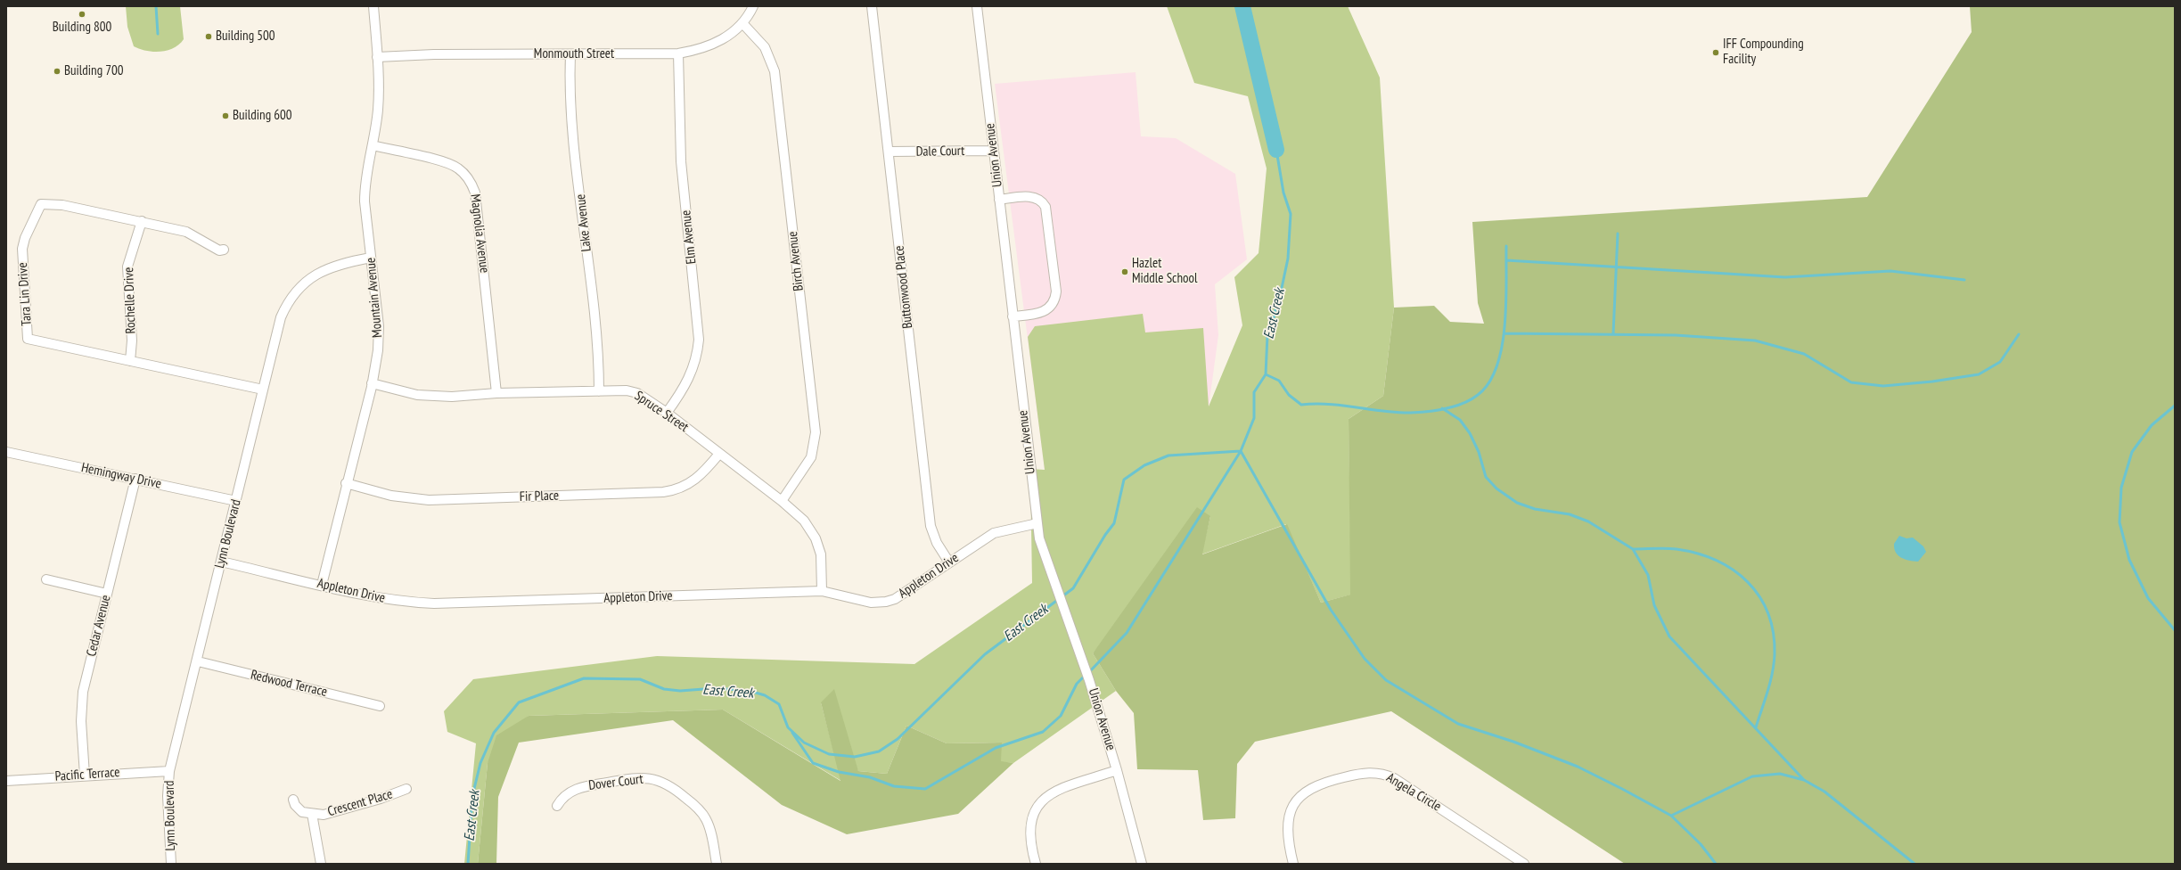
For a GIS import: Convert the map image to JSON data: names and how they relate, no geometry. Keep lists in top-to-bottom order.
{
  "streets": {
    "street": [
      "Monmouth Street",
      "Dale Court",
      "Union Avenue",
      "Lake Avenue",
      "Magnolia Avenue",
      "Elm Avenue",
      "Birch Avenue",
      "Buttonwood Place",
      "Tara Lin Drive",
      "Mountain Avenue",
      "Rochelle Drive",
      "Spruce Street",
      "Hemingway Drive",
      "Fir Place",
      "Lynn Boulevard",
      "Appleton Drive",
      "Cedar Avenue",
      "Redwood Terrace",
      "Pacific Terrace",
      "Dover Court",
      "Angela Circle",
      "Crescent Place"
    ]
  },
  "crossings": [
    ["Monmouth Street", "Lake Avenue"],
    ["Monmouth Street", "Elm Avenue"],
    ["Monmouth Street", "Birch Avenue"],
    ["Monmouth Street", "Mountain Avenue"],
    ["Dale Court", "Union Avenue"],
    ["Dale Court", "Buttonwood Place"],
    ["Union Avenue", "Appleton Drive"],
    ["Lake Avenue", "Spruce Street"],
    ["Magnolia Avenue", "Mountain Avenue"],
    ["Magnolia Avenue", "Spruce Street"],
    ["Elm Avenue", "Spruce Street"],
    ["Birch Avenue", "Spruce Street"],
    ["Buttonwood Place", "Appleton Drive"],
    ["Tara Lin Drive", "Rochelle Drive"],
    ["Tara Lin Drive", "Lynn Boulevard"],
    ["Mountain Avenue", "Spruce Street"],
    ["Mountain Avenue", "Fir Place"],
    ["Mountain Avenue", "Lynn Boulevard"],
    ["Mountain Avenue", "Appleton Drive"],
    ["Spruce Street", "Fir Place"],
    ["Spruce Street", "Appleton Drive"],
    ["Hemingway Drive", "Lynn Boulevard"],
    ["Hemingway Drive", "Cedar Avenue"],
    ["Lynn Boulevard", "Appleton Drive"],
    ["Lynn Boulevard", "Redwood Terrace"],
    ["Lynn Boulevard", "Pacific Terrace"],
    ["Cedar Avenue", "Pacific Terrace"]
  ],
  "water": ["East Creek"],
  "places": [
    "Building 800",
    "Building 500",
    "IFF Compounding Facility",
    "Building 700",
    "Building 600",
    "Hazlet Middle School"
  ]
}
